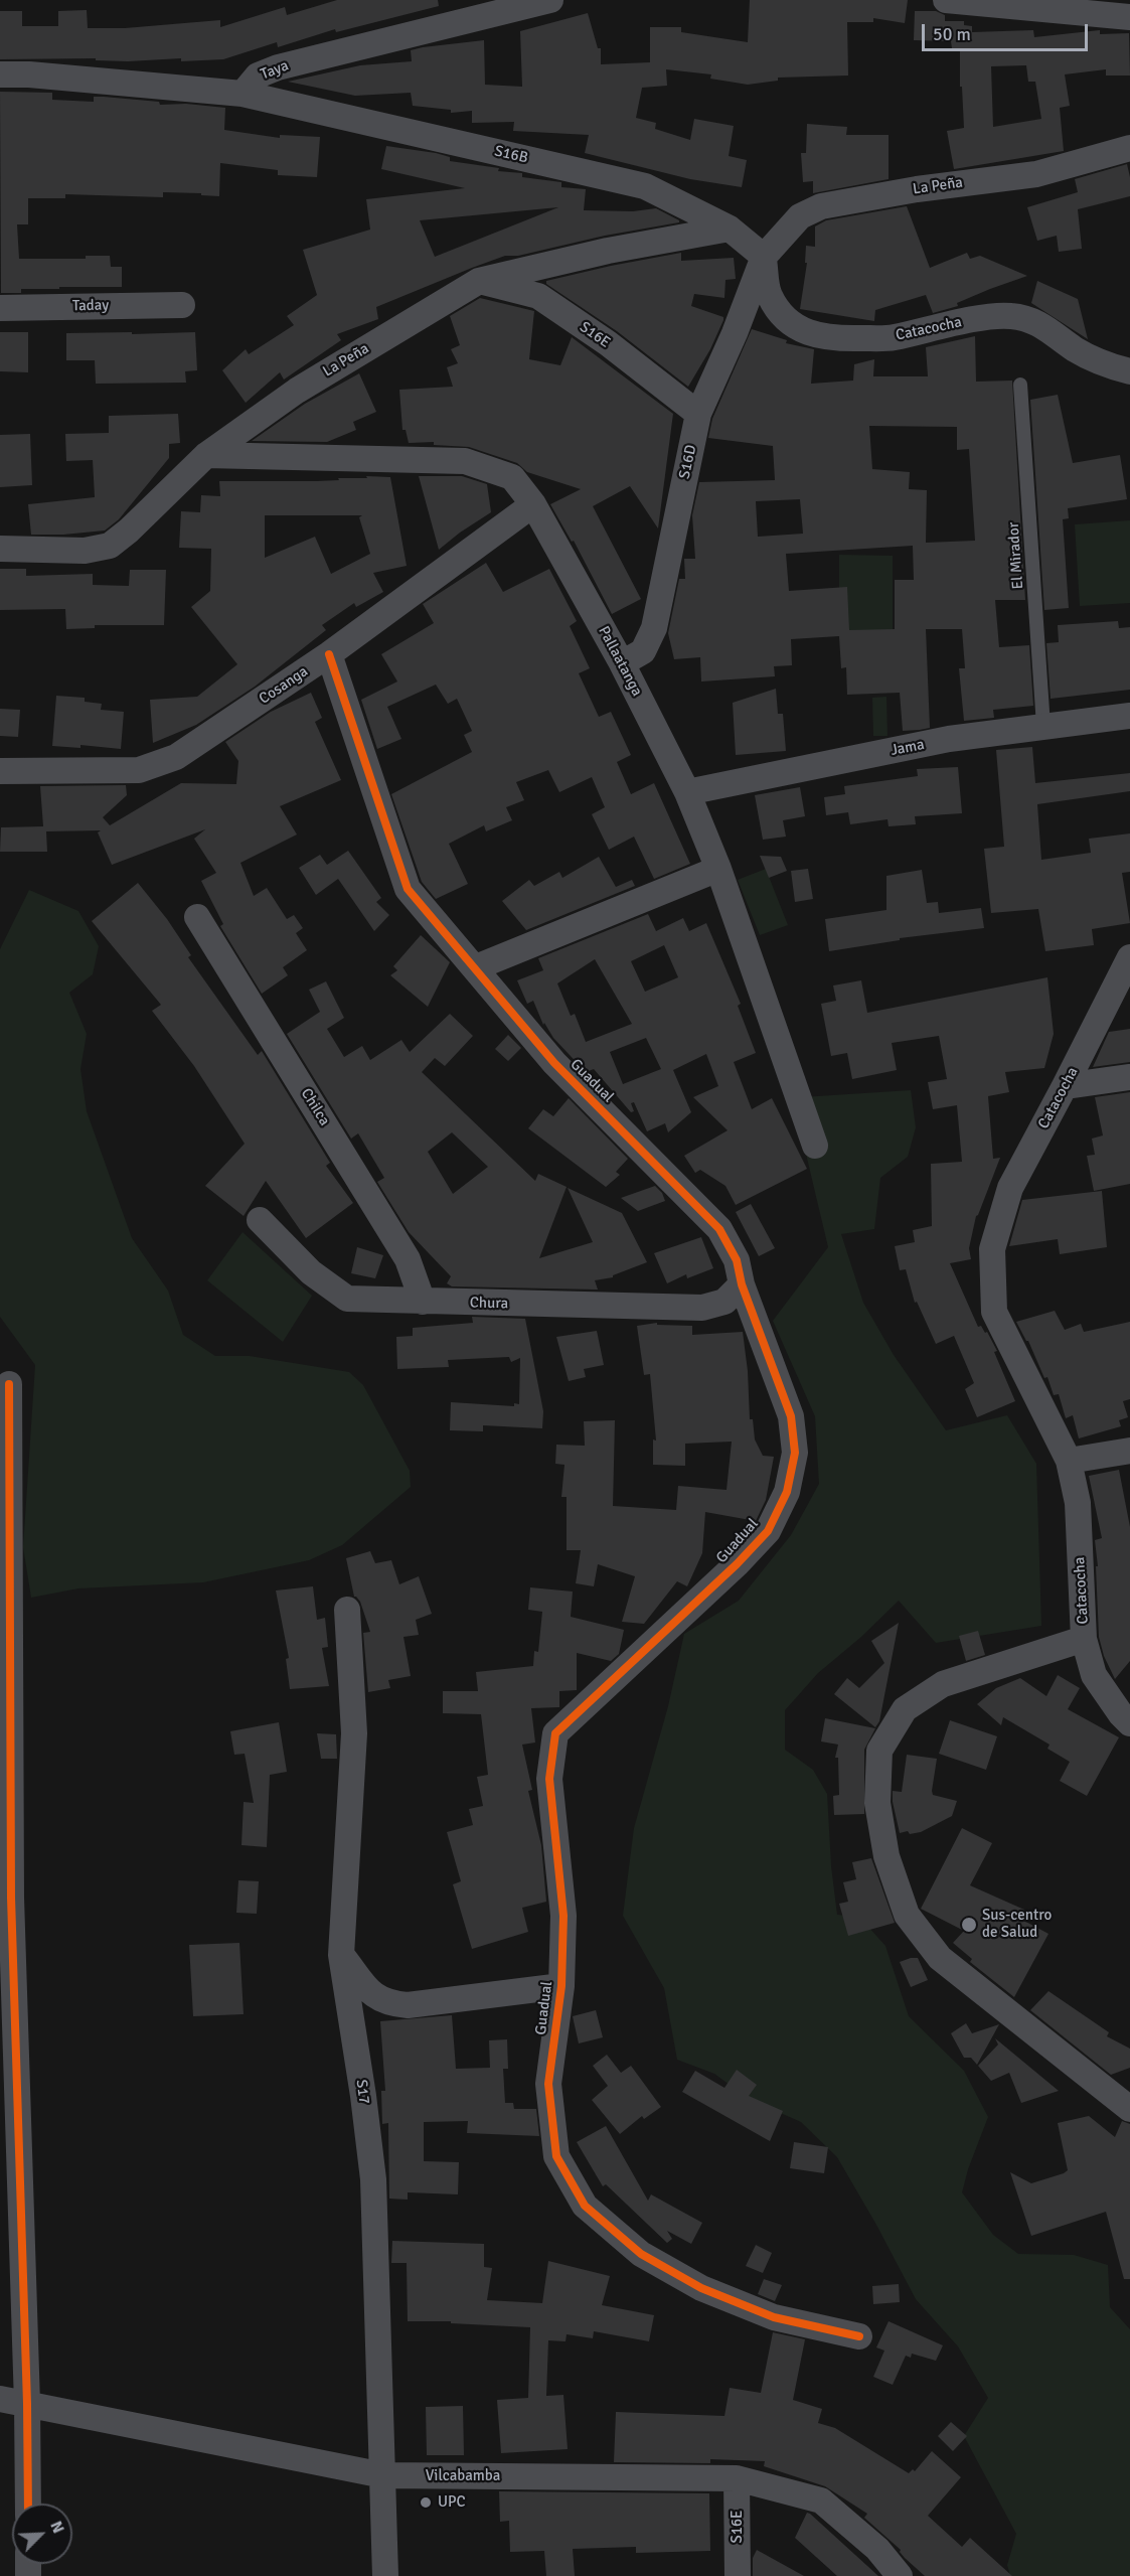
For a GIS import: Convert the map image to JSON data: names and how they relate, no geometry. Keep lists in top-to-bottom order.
{
  "streets": {
    "street": [
      "Taya",
      "S16B",
      "La Peña",
      "Taday",
      "Catacocha",
      "S16E",
      "S16D",
      "Pallaatanga",
      "Cosanga",
      "Jama",
      "Guadual",
      "Chilca",
      "Chura",
      "S17",
      "Vilcabamba"
    ],
    "lane": ["El Mirador"]
  },
  "crossings": [
    ["Taya", "S16B"],
    ["S16B", "La Peña"],
    ["S16B", "Catacocha"],
    ["S16B", "S16D"],
    ["La Peña", "Catacocha"],
    ["La Peña", "S16E"],
    ["La Peña", "S16D"],
    ["La Peña", "Pallaatanga"],
    ["Catacocha", "S16D"],
    ["S16E", "S16D"],
    ["S16E", "Vilcabamba"],
    ["S16D", "Pallaatanga"],
    ["El Mirador", "Jama"],
    ["Pallaatanga", "Cosanga"],
    ["Pallaatanga", "Jama"],
    ["Cosanga", "Guadual"],
    ["Guadual", "Chura"],
    ["Chilca", "Chura"],
    ["S17", "Vilcabamba"]
  ],
  "places": ["Sus-centro de Salud", "UPC"],
  "scale_bar": "50 m",
  "north": "top right"
}
